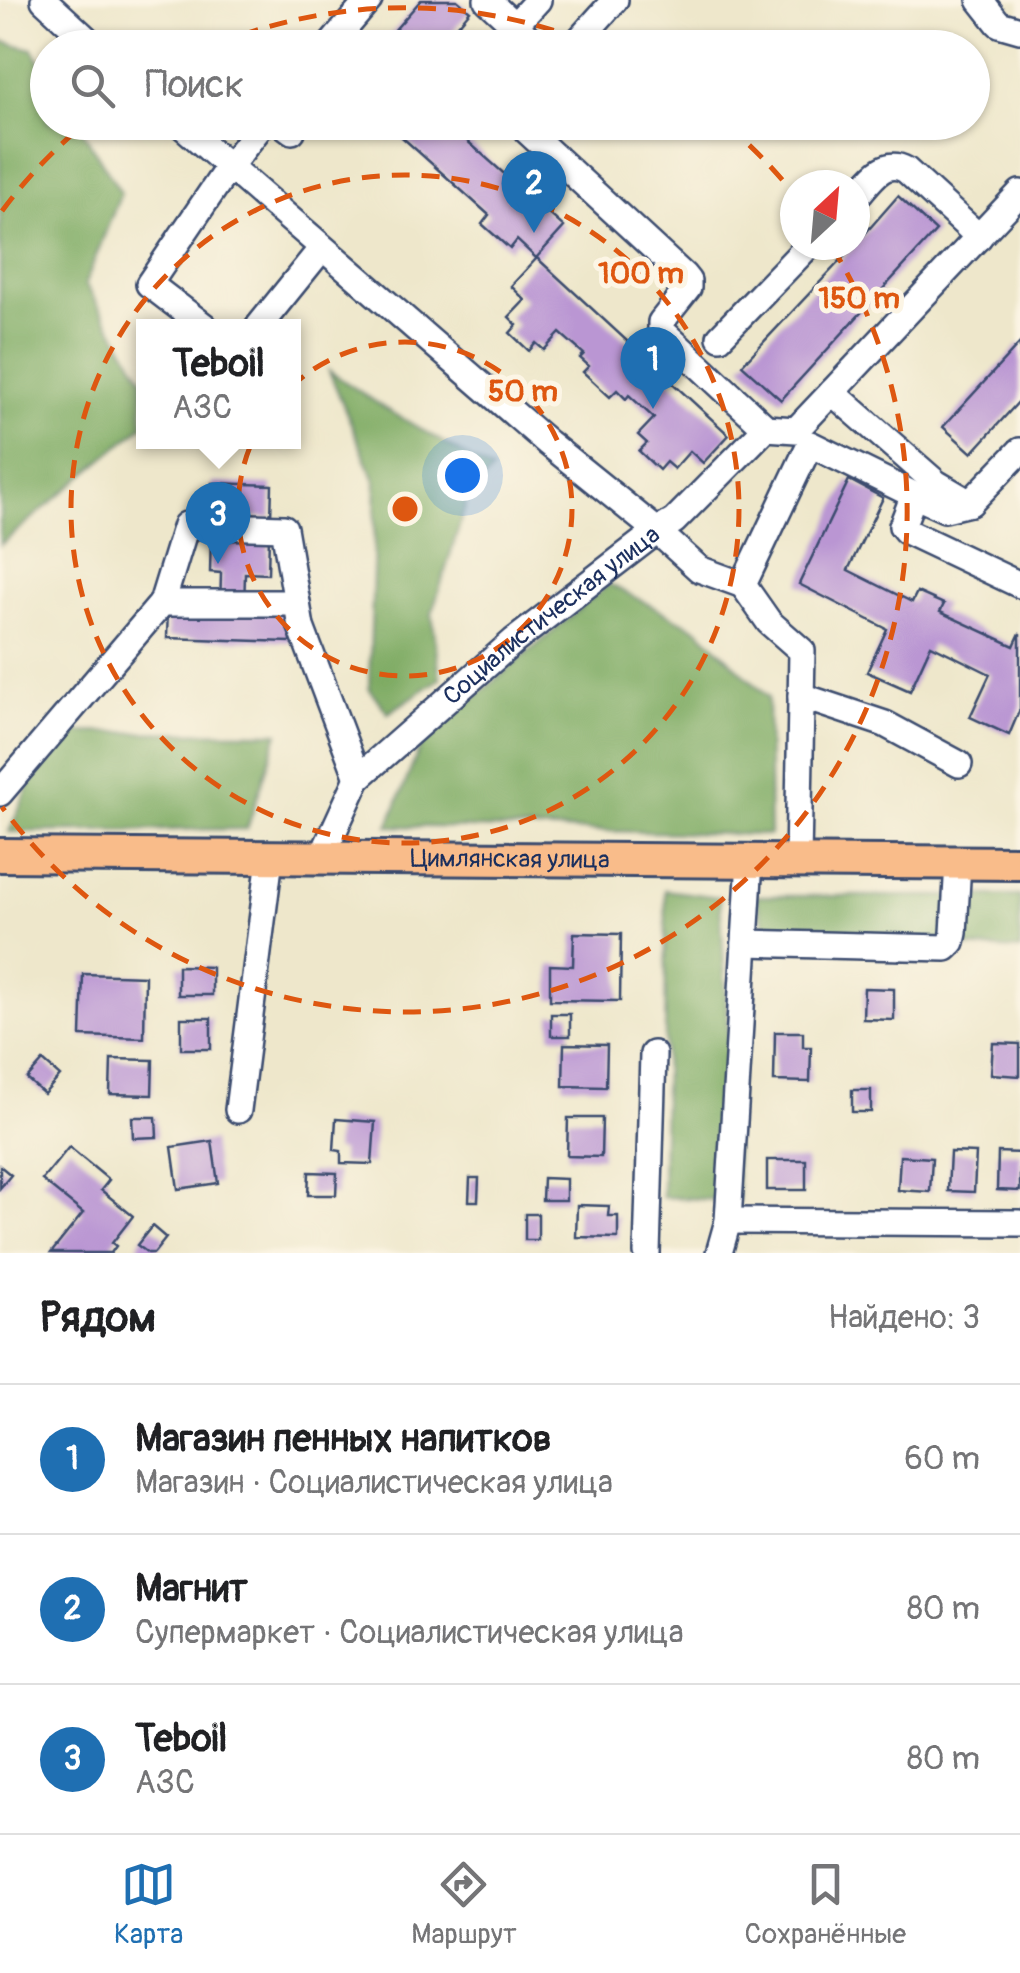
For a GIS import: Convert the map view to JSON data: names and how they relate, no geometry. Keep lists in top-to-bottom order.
{
  "streets": {
    "main road": ["Цимлянская улица"],
    "street": ["Социалистическая улица"]
  },
  "crossings": [
    ["Социалистическая улица", "Цимлянская улица"]
  ],
  "north": "top right",
  "page": {
    "search": "Поиск",
    "pins": ["2", "1", "3"],
    "popup": ["Teboil", "АЗС"],
    "heading": ["Рядом", "Найдено: 3"],
    "list": [
      {
        "mark": "1",
        "name": "Магазин пенных напитков",
        "note": "Магазин · Социалистическая улица",
        "value": "60 m"
      },
      {
        "mark": "2",
        "name": "Магнит",
        "note": "Супермаркет · Социалистическая улица",
        "value": "80 m"
      },
      {
        "mark": "3",
        "name": "Teboil",
        "note": "АЗС",
        "value": "80 m"
      }
    ],
    "nav": ["Карта", "Маршрут", "Сохранённые"]
  },
  "rings": ["100 m", "150 m", "50 m"]
}
